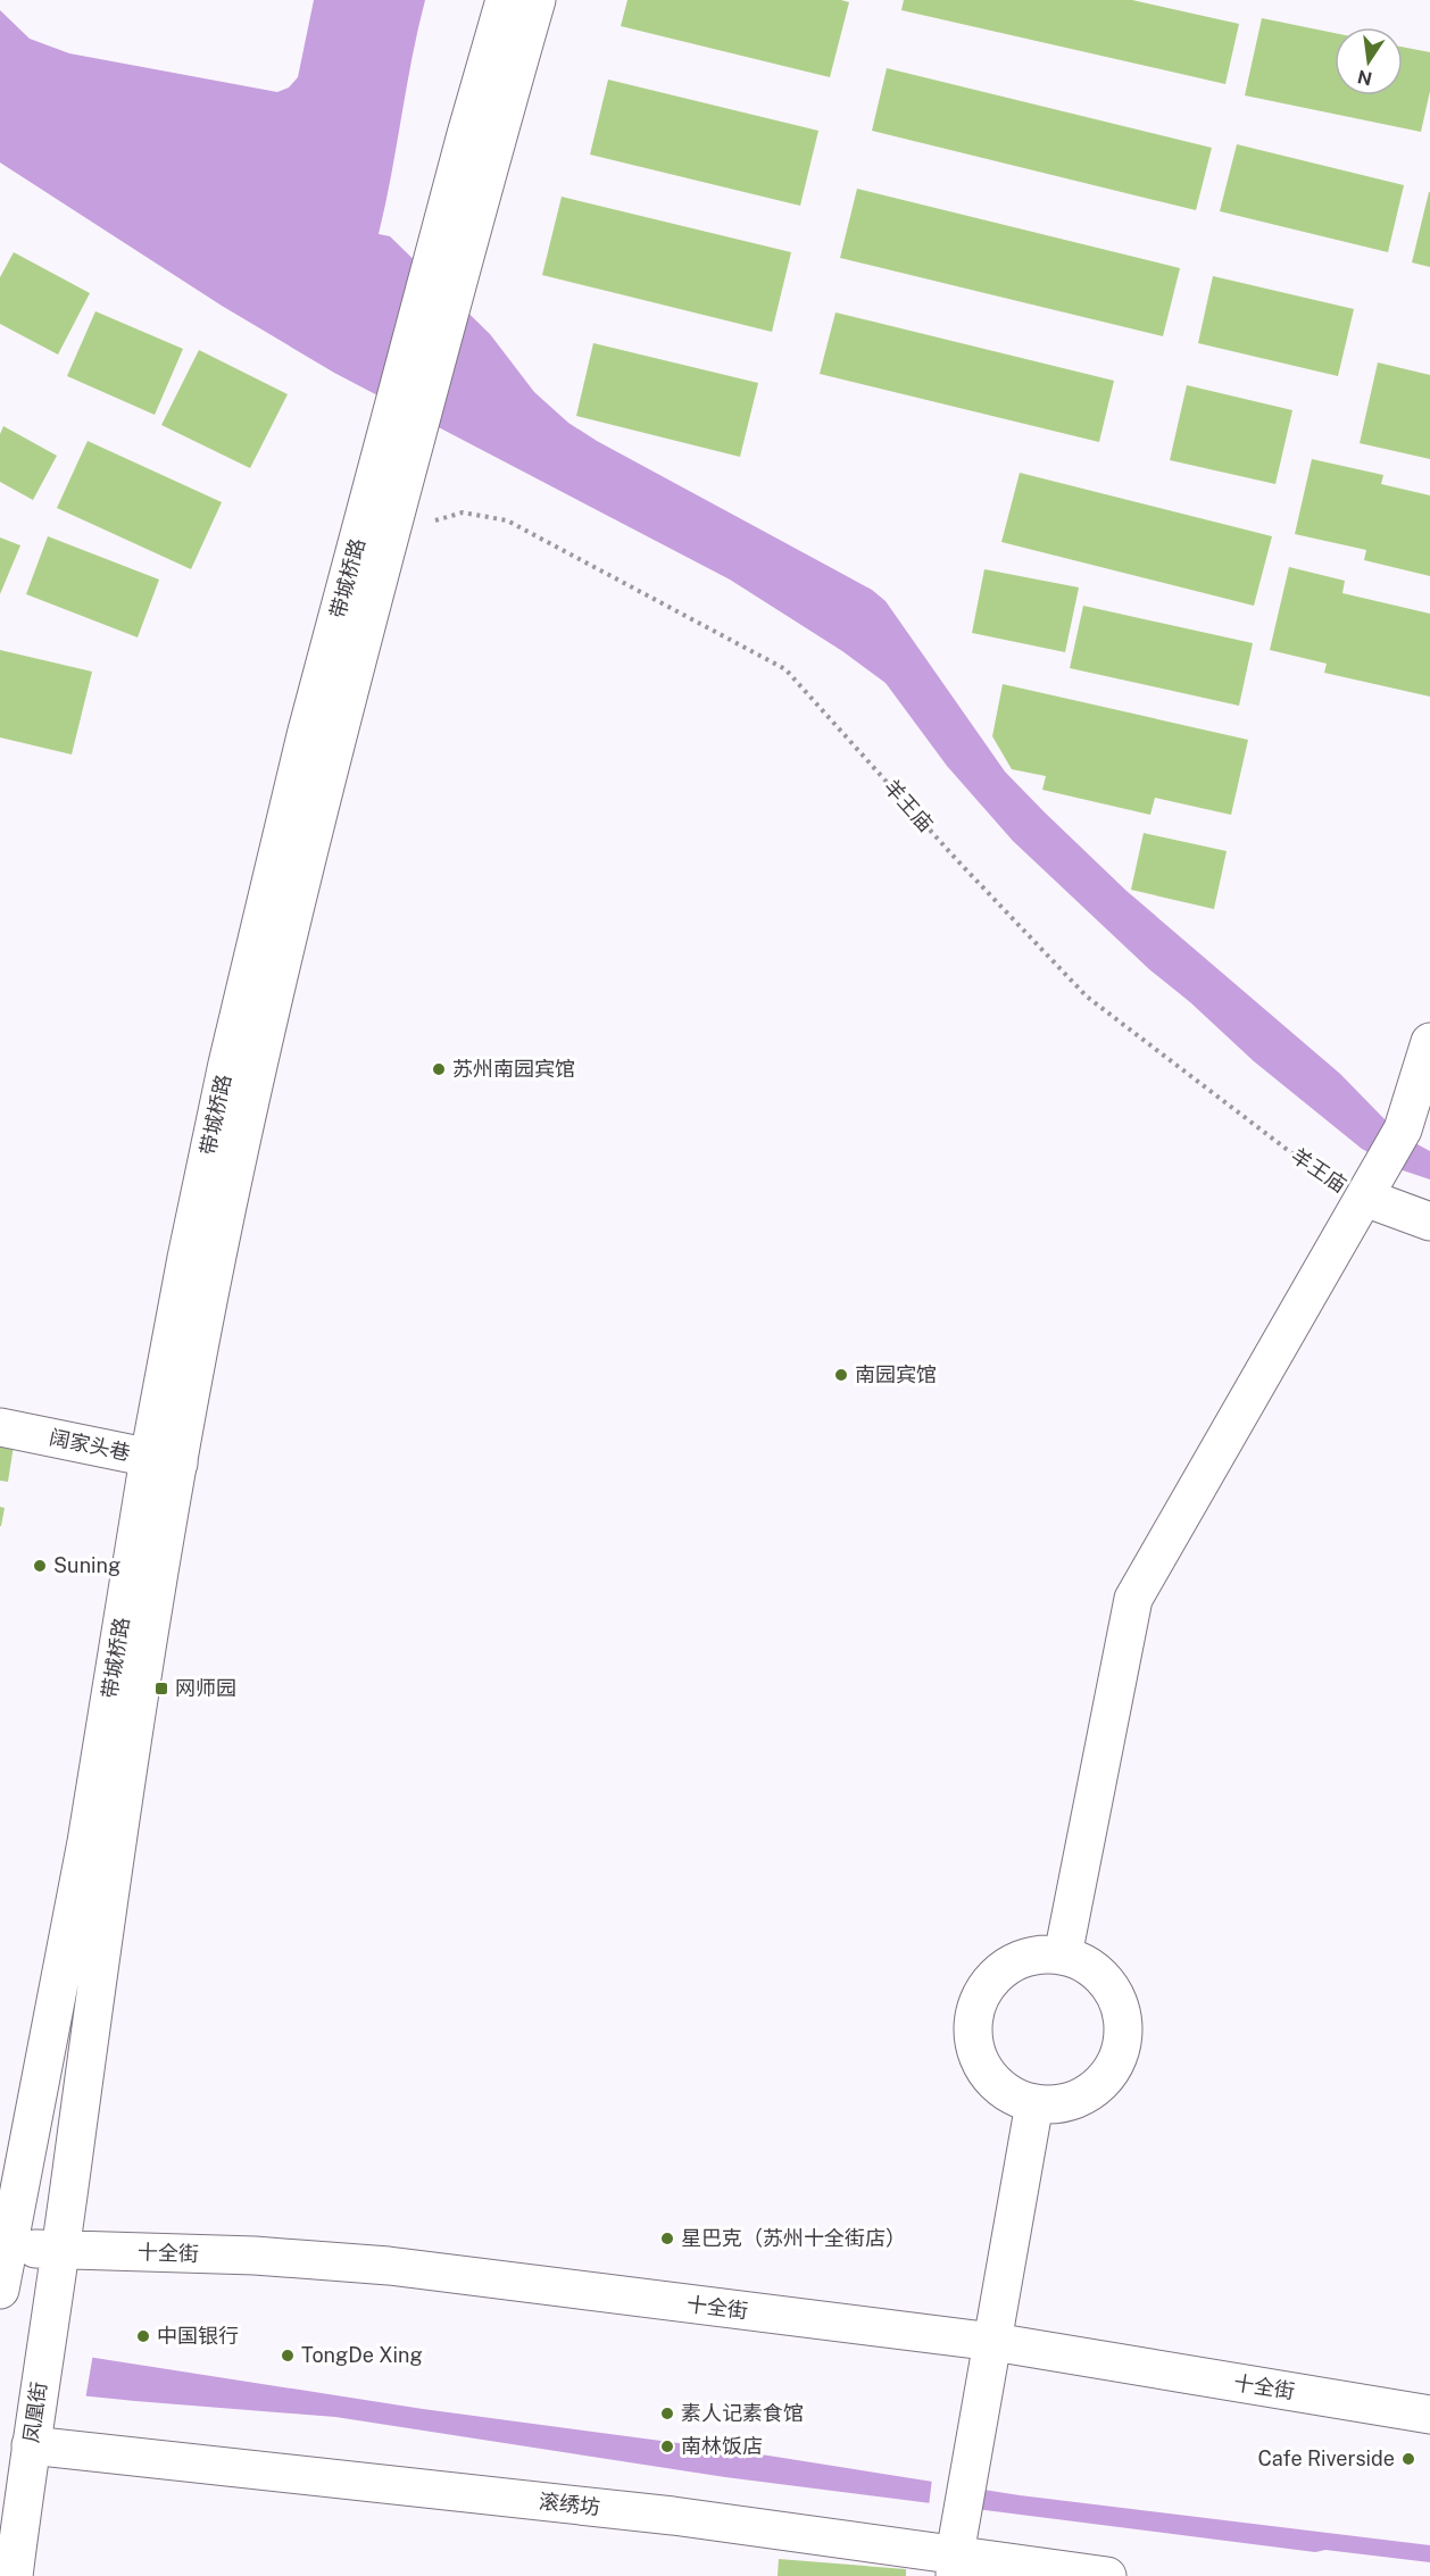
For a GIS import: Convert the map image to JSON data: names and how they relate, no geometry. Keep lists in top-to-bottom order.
{
  "streets": {
    "main road": [
      "带城桥路",
      "羊王庙",
      "阔家头巷",
      "十全街",
      "凤凰街",
      "滚绣坊"
    ]
  },
  "crossings": [
    ["带城桥路", "阔家头巷"],
    ["带城桥路", "十全街"],
    ["带城桥路", "凤凰街"],
    ["十全街", "凤凰街"],
    ["凤凰街", "滚绣坊"]
  ],
  "places": {
    "other": [
      "苏州南园宾馆",
      "南园宾馆",
      "Suning",
      "星巴克（苏州十全街店）",
      "中国银行",
      "TongDe Xing",
      "素人记素食馆",
      "南林饭店",
      "Cafe Riverside"
    ],
    "transit": ["网师园"]
  },
  "north": "bottom"
}
